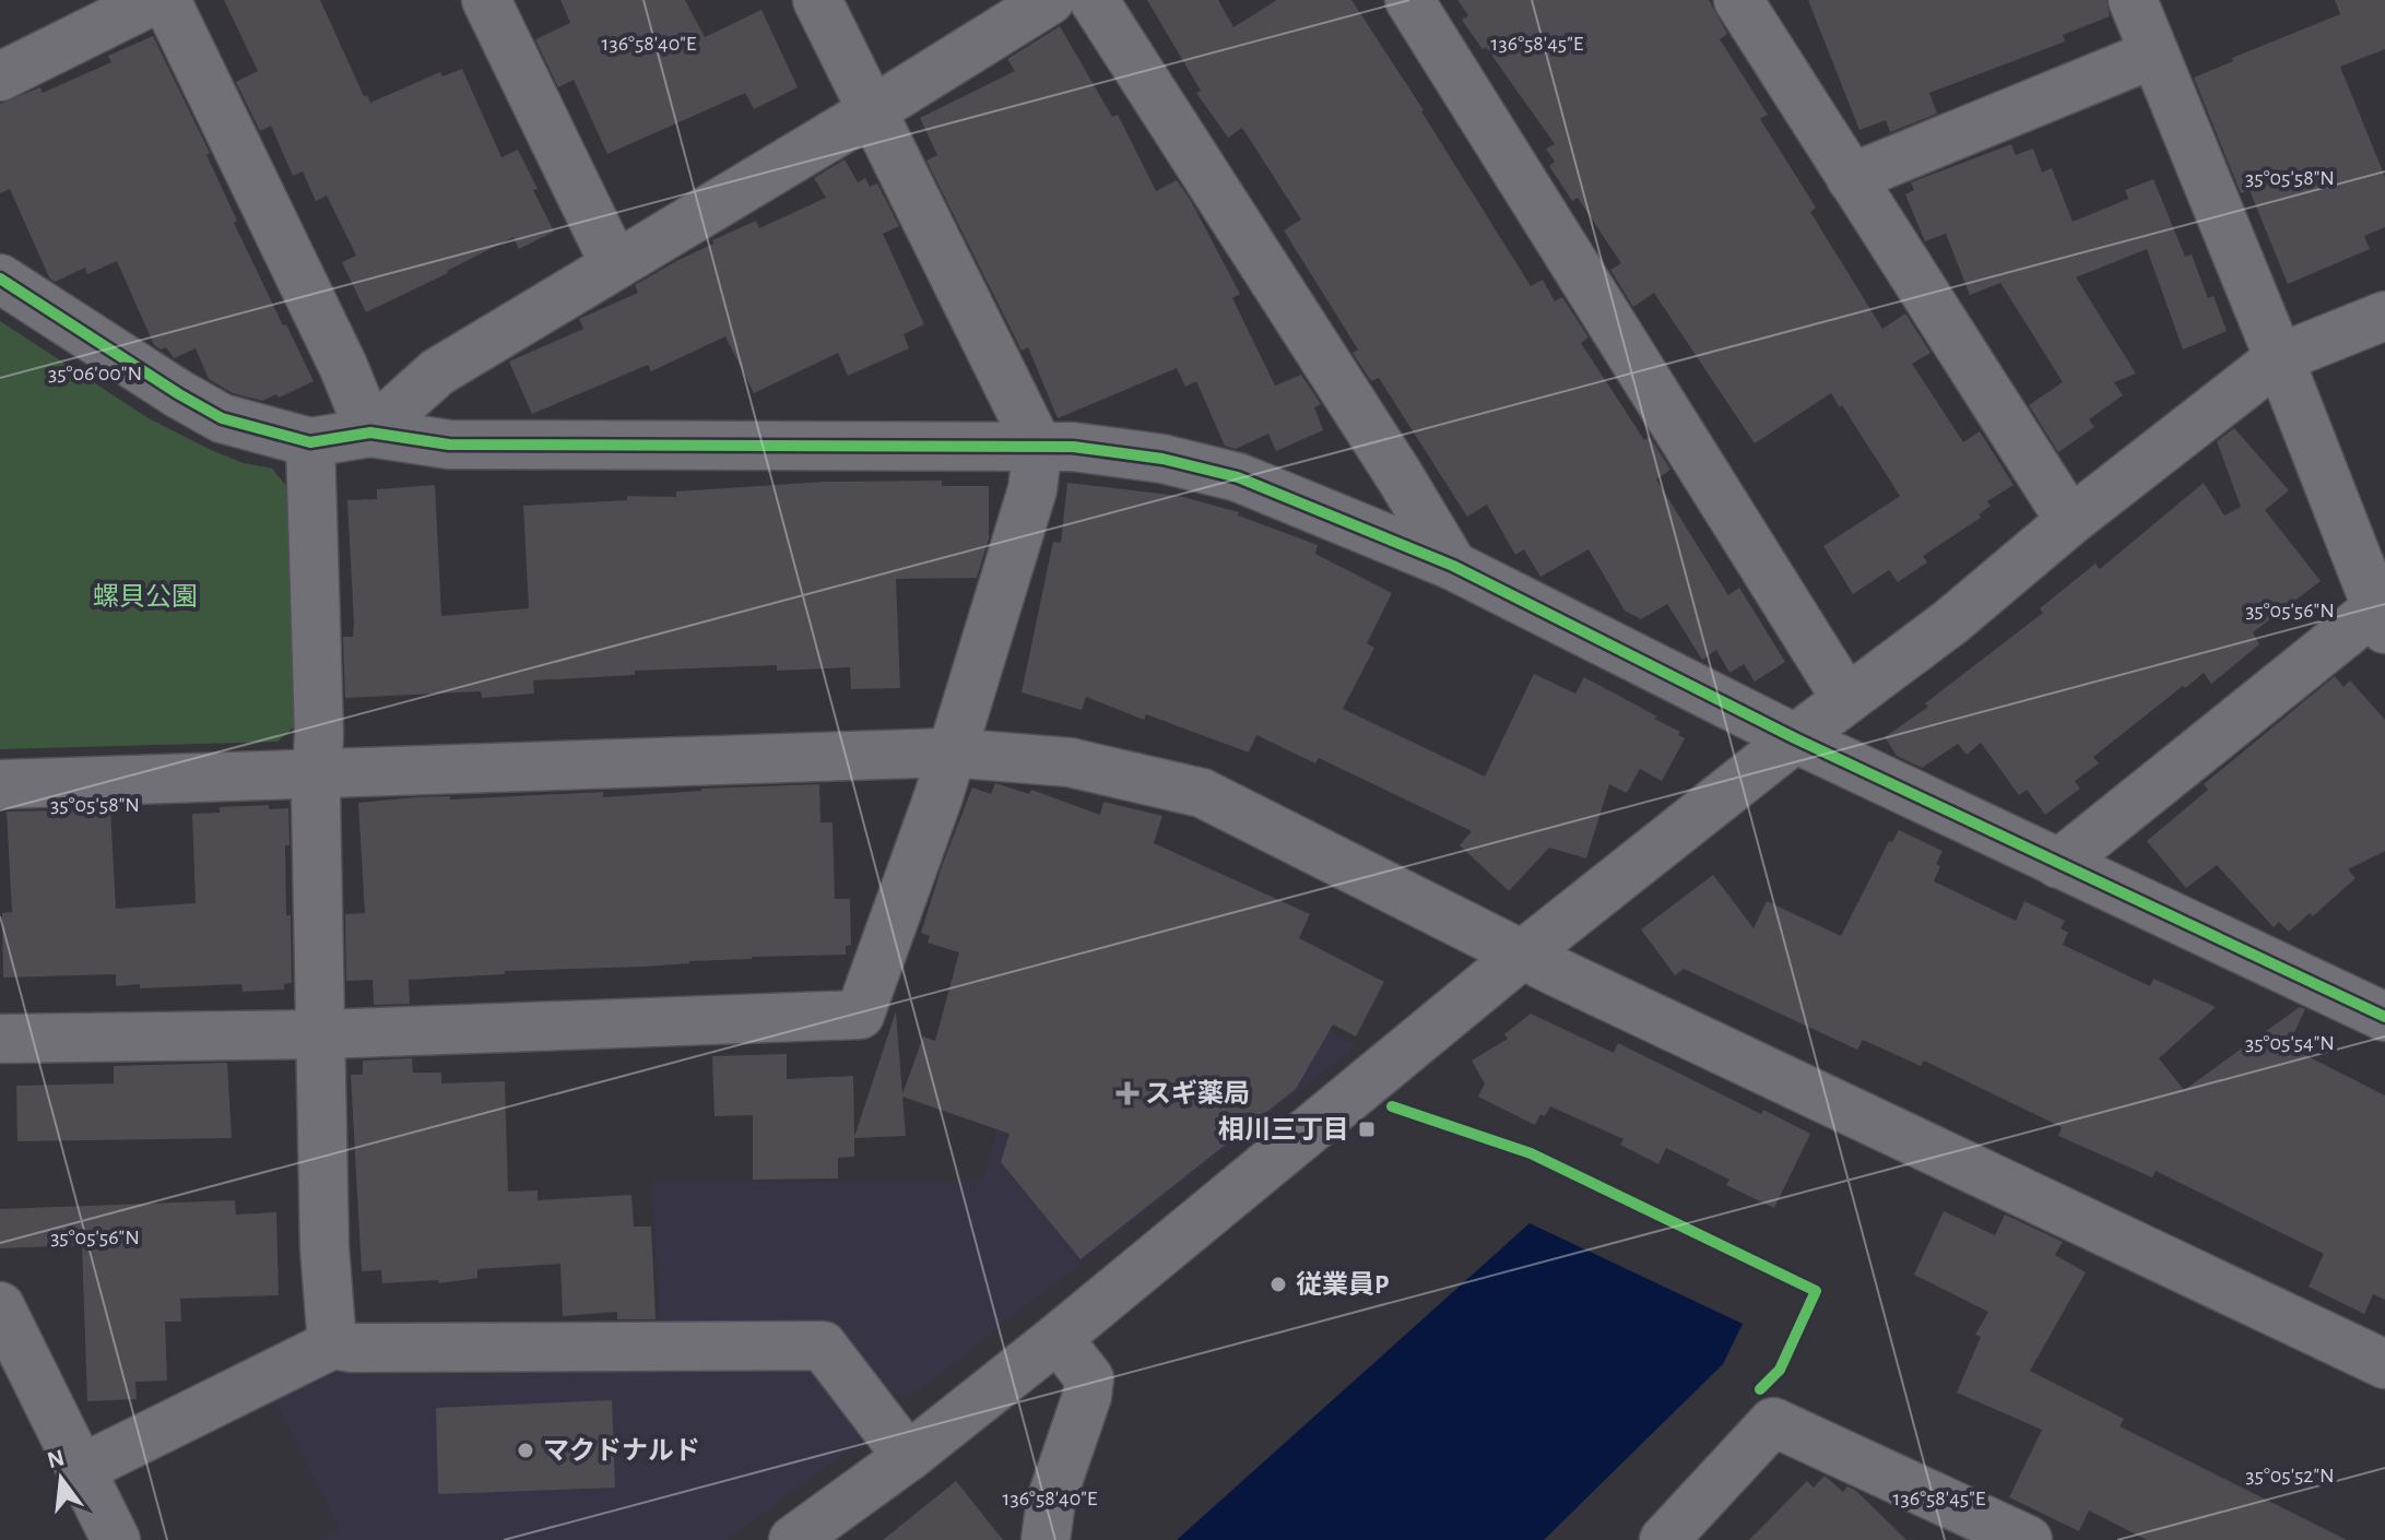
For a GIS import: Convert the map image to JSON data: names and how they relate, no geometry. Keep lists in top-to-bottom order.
{
  "parks": ["螺貝公園"],
  "places": {
    "health": ["スギ薬局"],
    "transit": ["相川三丁目"],
    "other": ["従業員P", "マクドナルド"]
  },
  "north": "top",
  "coordinates": [
    "136°58'40\"E",
    "136°58'45\"E",
    "35°05'58\"N",
    "35°06'00\"N",
    "35°05'56\"N",
    "35°05'54\"N",
    "35°05'52\"N"
  ]
}
